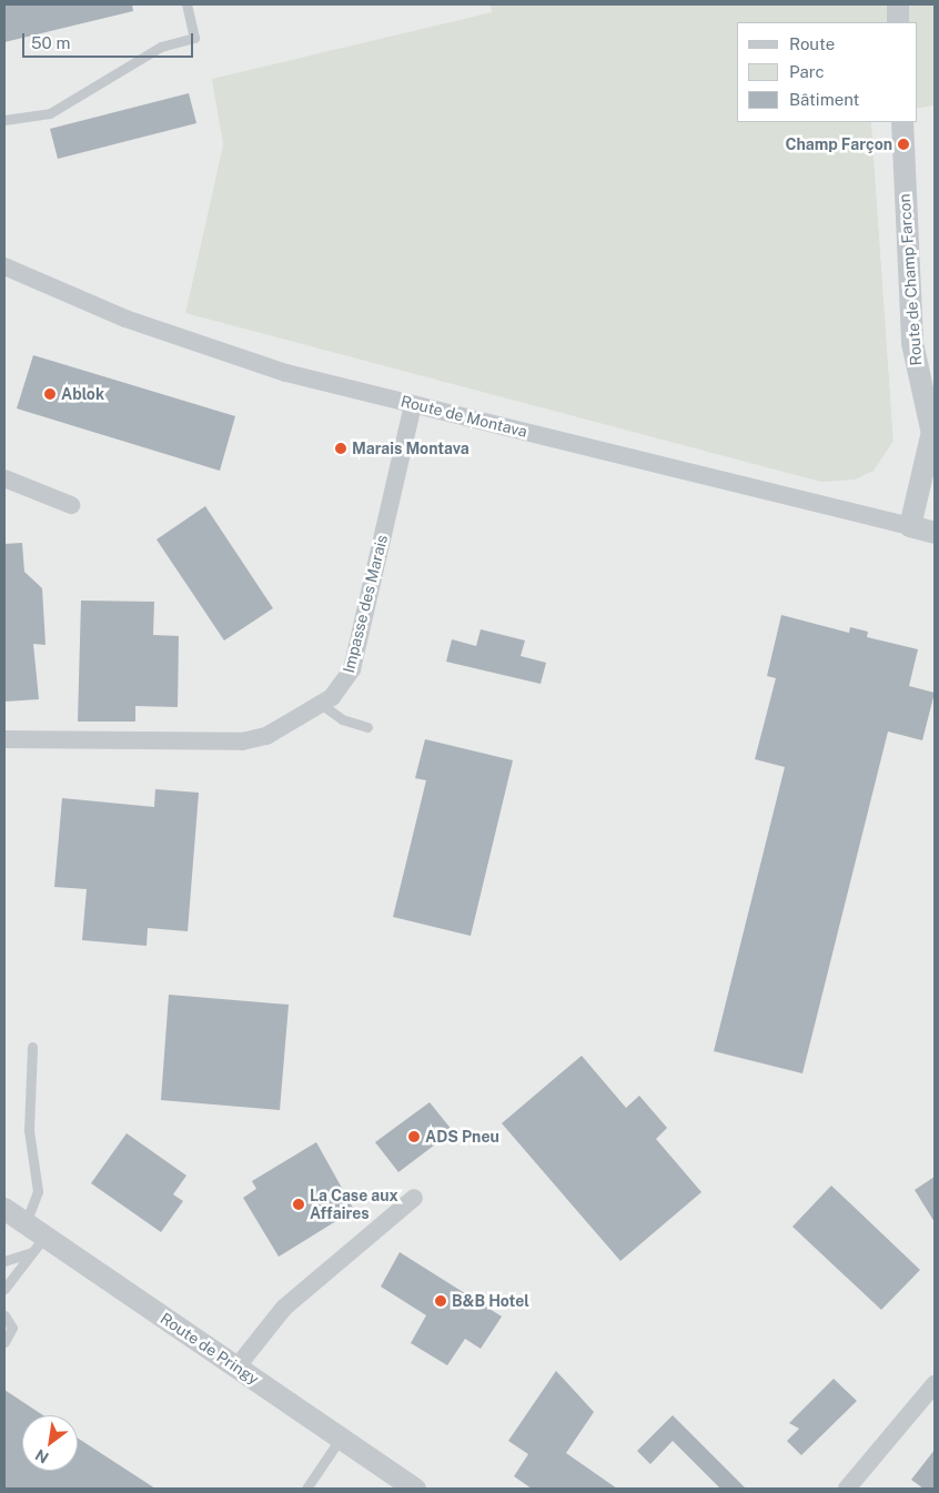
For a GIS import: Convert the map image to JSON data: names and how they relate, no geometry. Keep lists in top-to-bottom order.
{
  "streets": {
    "street": [
      "Route de Champ Farcon",
      "Route de Montava",
      "Impasse des Marais",
      "Route de Pringy"
    ]
  },
  "crossings": [
    ["Route de Champ Farcon", "Route de Montava"],
    ["Route de Montava", "Impasse des Marais"]
  ],
  "places": [
    "Champ Farçon",
    "Ablok",
    "Marais Montava",
    "ADS Pneu",
    "La Case aux Affaires",
    "B&B Hotel"
  ],
  "legend": ["Route", "Parc", "Bâtiment"],
  "scale_bar": "50 m",
  "north": "bottom left"
}
